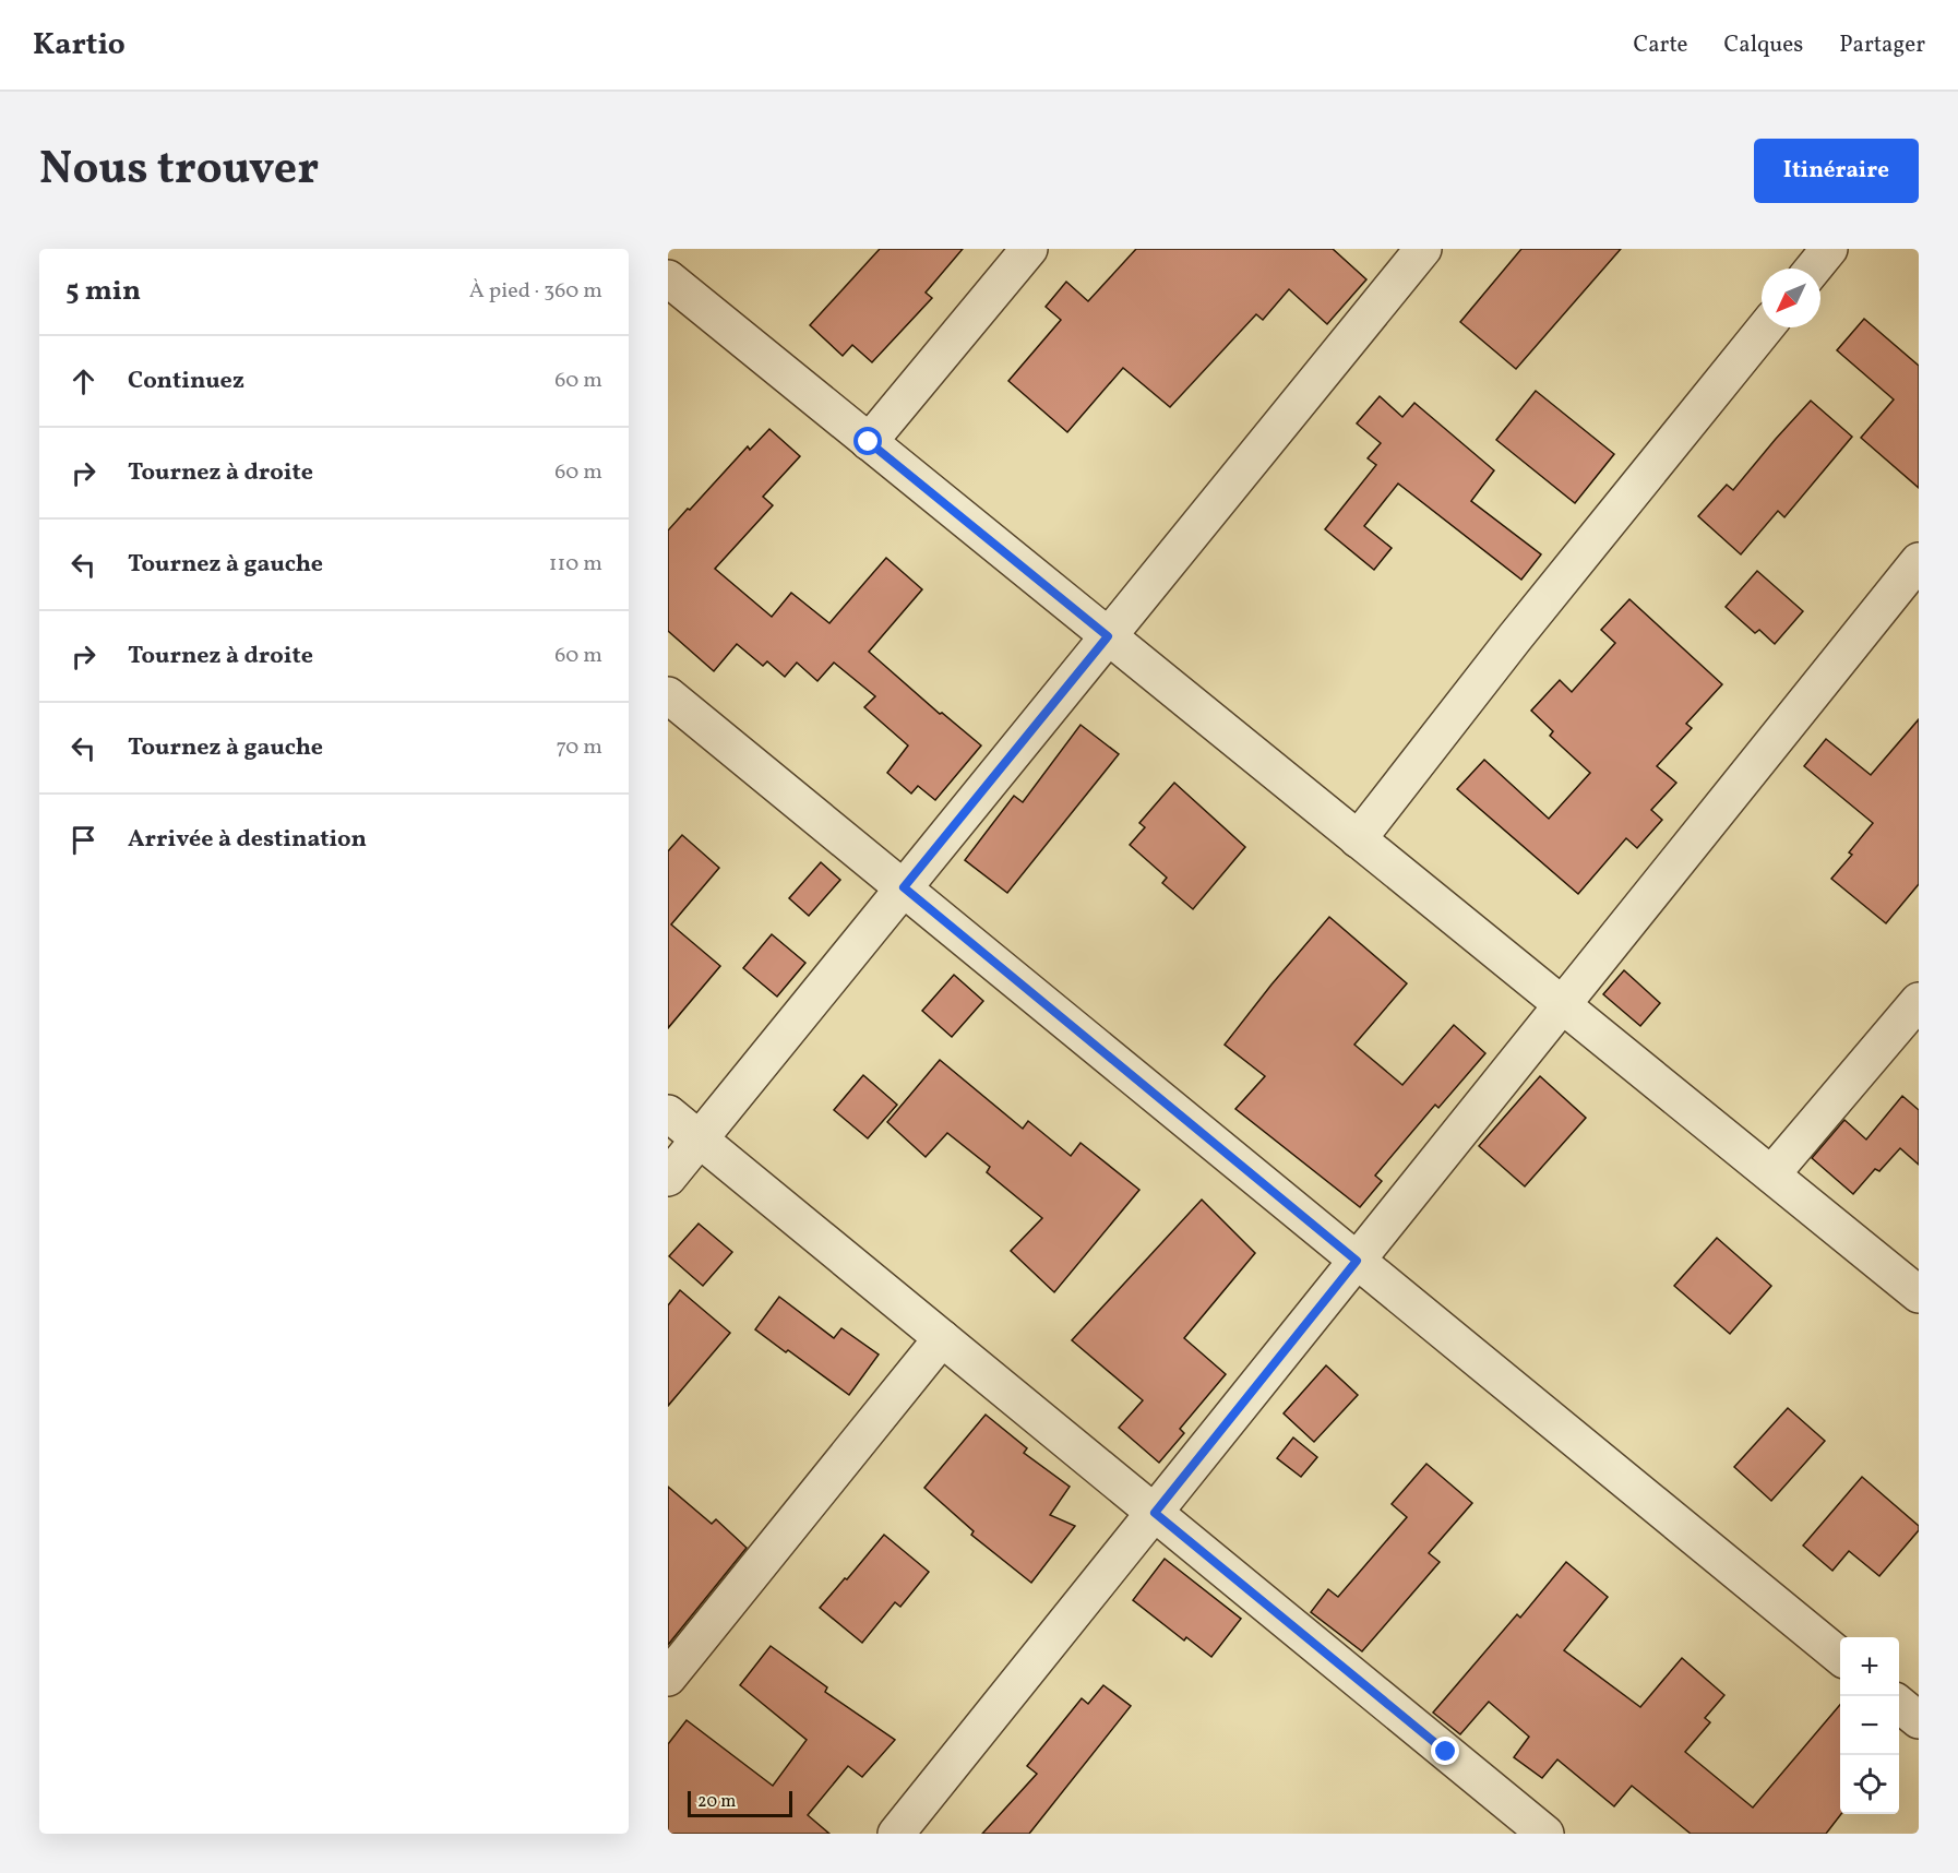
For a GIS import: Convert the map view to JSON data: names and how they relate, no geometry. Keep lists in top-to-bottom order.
{
  "scale_bar": "20 m",
  "north": "bottom left",
  "page": {
    "header": "Kartio",
    "nav": ["Carte", "Calques", "Partager"],
    "title": "Nous trouver",
    "buttons": "Itinéraire",
    "heading": ["5 min", "À pied · 360 m"],
    "list": [
      ["Continuez", "60 m"],
      ["Tournez à droite", "60 m"],
      ["Tournez à gauche", "110 m"],
      ["Tournez à droite", "60 m"],
      ["Tournez à gauche", "70 m"],
      "Arrivée à destination"
    ],
    "map_buttons": ["+", "−"],
    "scale": "20 m"
  }
}
